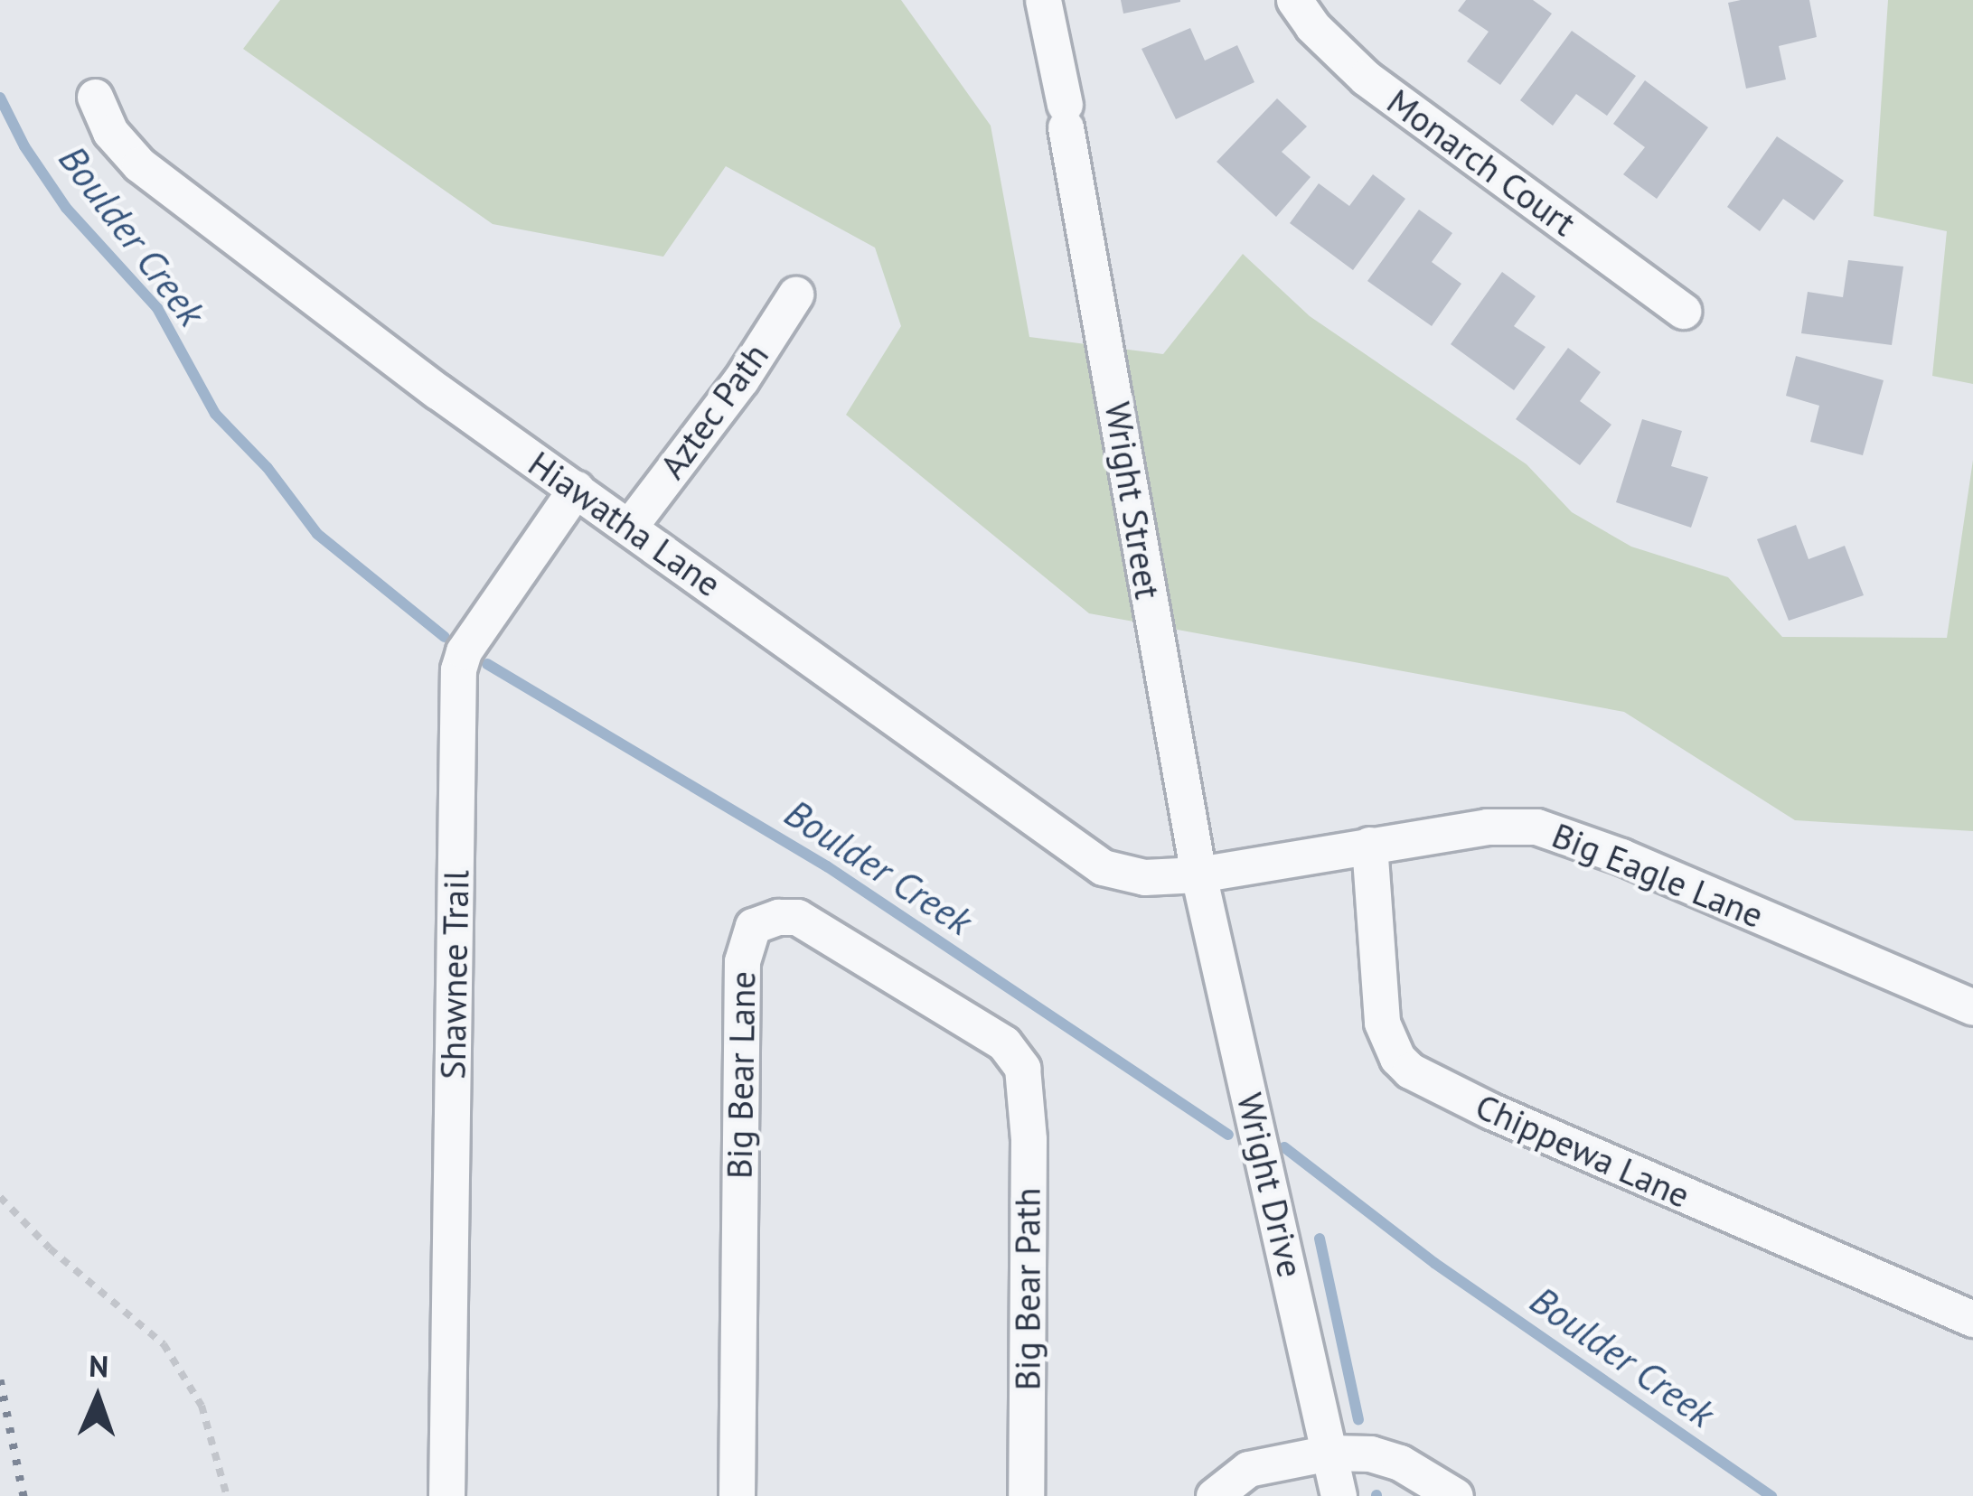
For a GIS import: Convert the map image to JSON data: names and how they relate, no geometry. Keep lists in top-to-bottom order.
{
  "streets": {
    "street": [
      "Monarch Court",
      "Aztec Path",
      "Wright Street",
      "Hiawatha Lane",
      "Big Eagle Lane",
      "Shawnee Trail",
      "Big Bear Lane",
      "Chippewa Lane",
      "Wright Drive",
      "Big Bear Path"
    ]
  },
  "crossings": [
    ["Aztec Path", "Hiawatha Lane"],
    ["Wright Street", "Hiawatha Lane"],
    ["Wright Street", "Big Eagle Lane"],
    ["Wright Street", "Wright Drive"],
    ["Hiawatha Lane", "Big Eagle Lane"],
    ["Hiawatha Lane", "Shawnee Trail"],
    ["Hiawatha Lane", "Wright Drive"],
    ["Big Eagle Lane", "Chippewa Lane"],
    ["Big Eagle Lane", "Wright Drive"],
    ["Big Bear Lane", "Big Bear Path"]
  ],
  "water": ["Boulder Creek"],
  "north": "top"
}
